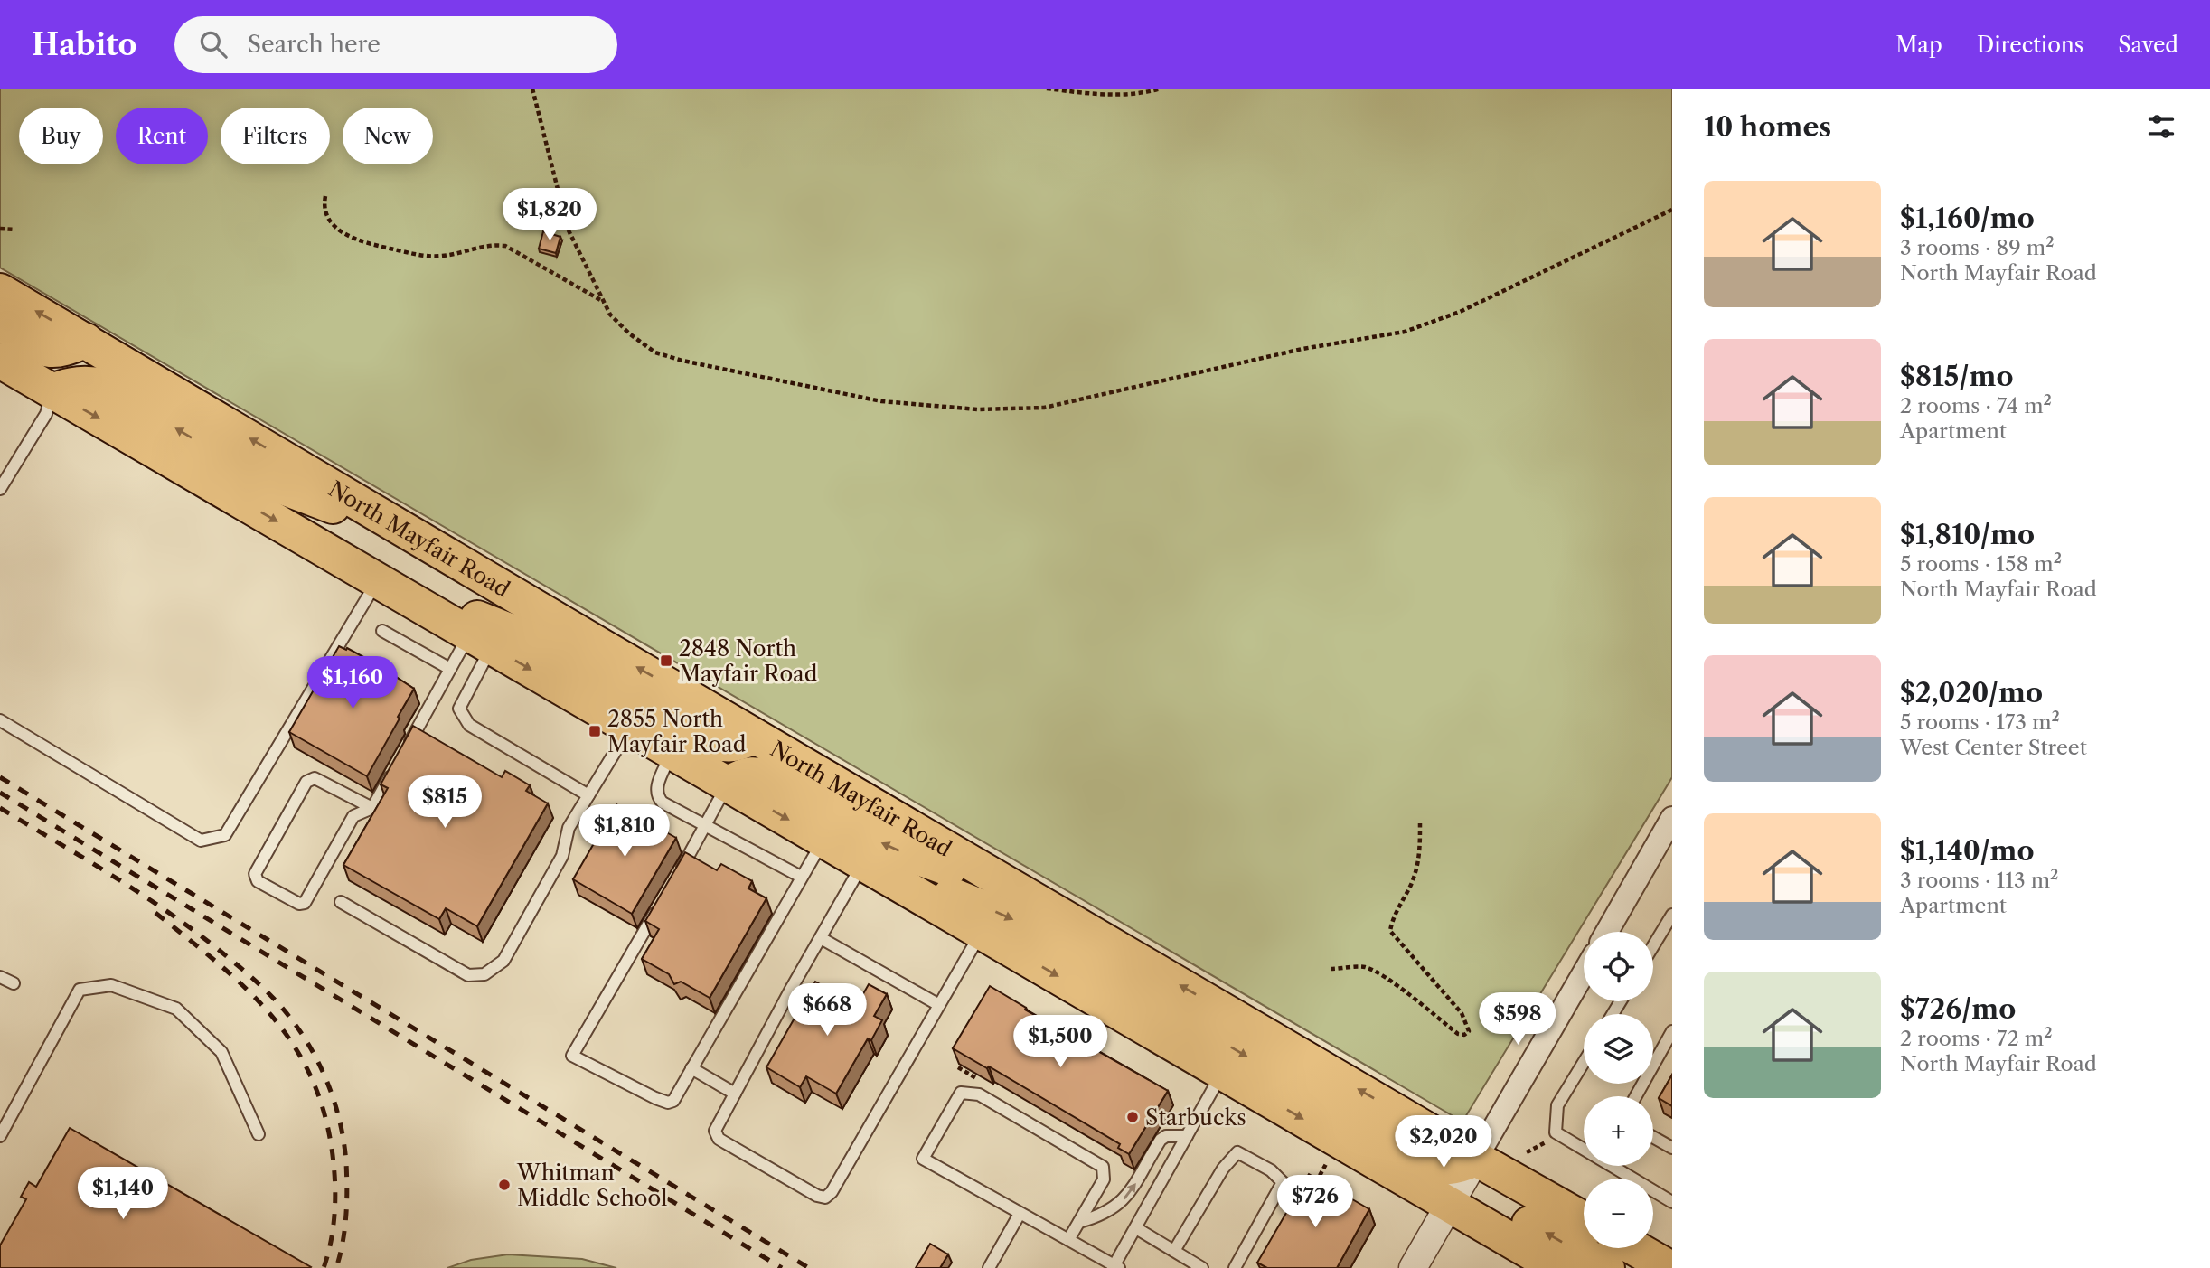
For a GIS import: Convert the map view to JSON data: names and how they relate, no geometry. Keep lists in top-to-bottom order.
{
  "streets": {
    "main road": ["North Mayfair Road"]
  },
  "places": {
    "transit": ["2848 North Mayfair Road", "2855 North Mayfair Road"],
    "other": ["Starbucks", "Whitman Middle School"]
  },
  "page": {
    "header": "Habito",
    "search": "Search here",
    "nav": ["Map", "Directions", "Saved"],
    "heading": "10 homes",
    "chip": [
      "Buy",
      "Rent",
      "Filters",
      "New"
    ],
    "list": [
      {
        "name": "$1,160/mo",
        "note": "3 rooms · 89 m² · North Mayfair Road"
      },
      {
        "name": "$815/mo",
        "note": "2 rooms · 74 m² · Apartment"
      },
      {
        "name": "$1,810/mo",
        "note": "5 rooms · 158 m² · North Mayfair Road"
      },
      {
        "name": "$2,020/mo",
        "note": "5 rooms · 173 m² · West Center Street"
      },
      {
        "name": "$1,140/mo",
        "note": "3 rooms · 113 m² · Apartment"
      },
      {
        "name": "$726/mo",
        "note": "2 rooms · 72 m² · North Mayfair Road"
      }
    ],
    "price": [
      "$1,820",
      "$1,160",
      "$815",
      "$1,810",
      "$668",
      "$598",
      "$1,500",
      "$2,020",
      "$1,140",
      "$726"
    ],
    "map_buttons": ["+", "−"]
  }
}
